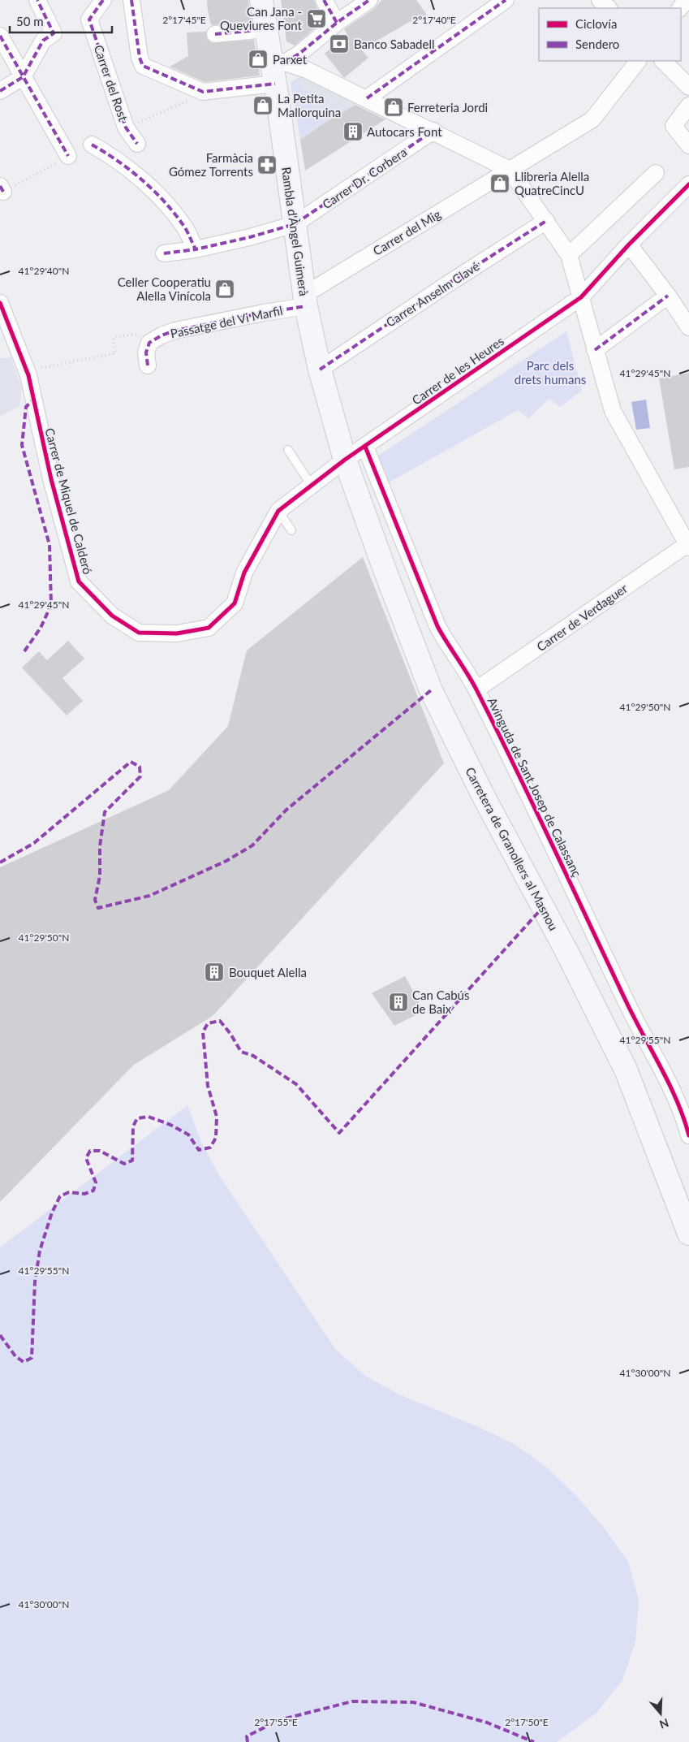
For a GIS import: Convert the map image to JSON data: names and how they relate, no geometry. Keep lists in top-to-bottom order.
{
  "streets": {
    "main road": ["Rambla d'Àngel Guimerà", "Carretera de Granollers al Masnou"],
    "street": [
      "Carrer del Rost",
      "Carrer Dr. Corbera",
      "Carrer del Mig",
      "Carrer Anselm Clavé",
      "Passatge del Vi Marfil",
      "Carrer de les Heures",
      "Carrer de Miquel de Calderó",
      "Carrer de Verdaguer",
      "Avinguda de Sant Josep de Calassanç"
    ]
  },
  "crossings": [
    ["Carrer Dr. Corbera", "Rambla d'Àngel Guimerà"],
    ["Rambla d'Àngel Guimerà", "Carrer del Mig"],
    ["Rambla d'Àngel Guimerà", "Carrer Anselm Clavé"],
    ["Rambla d'Àngel Guimerà", "Passatge del Vi Marfil"],
    ["Rambla d'Àngel Guimerà", "Carrer de les Heures"],
    ["Rambla d'Àngel Guimerà", "Carrer de Miquel de Calderó"],
    ["Rambla d'Àngel Guimerà", "Carretera de Granollers al Masnou"],
    ["Carrer del Mig", "Passatge del Vi Marfil"],
    ["Carrer de les Heures", "Carrer de Miquel de Calderó"],
    ["Carrer de les Heures", "Avinguda de Sant Josep de Calassanç"],
    ["Carrer de les Heures", "Carretera de Granollers al Masnou"],
    ["Carrer de Miquel de Calderó", "Carretera de Granollers al Masnou"],
    ["Carrer de Verdaguer", "Avinguda de Sant Josep de Calassanç"]
  ],
  "parks": ["Parc dels drets humans"],
  "places": {
    "supermarket": ["Can Jana - Queviures Font"],
    "bank": ["Banco Sabadell"],
    "shop": [
      "Parxet",
      "La Petita Mallorquina",
      "Ferreteria Jordi",
      "Llibreria Alella QuatreCincU",
      "Celler Cooperatiu Alella Vinícola"
    ],
    "building": ["Autocars Font", "Bouquet Alella", "Can Cabús de Baix"],
    "pharmacy": ["Farmàcia Gómez Torrents"]
  },
  "legend": ["Ciclovía", "Sendero"],
  "scale_bar": "50 m",
  "north": "bottom",
  "coordinates": [
    "2°17'45\"E",
    "2°17'40\"E",
    "41°29'40\"N",
    "41°29'45\"N",
    "41°29'50\"N",
    "41°29'55\"N",
    "41°30'00\"N",
    "2°17'55\"E",
    "2°17'50\"E"
  ]
}
